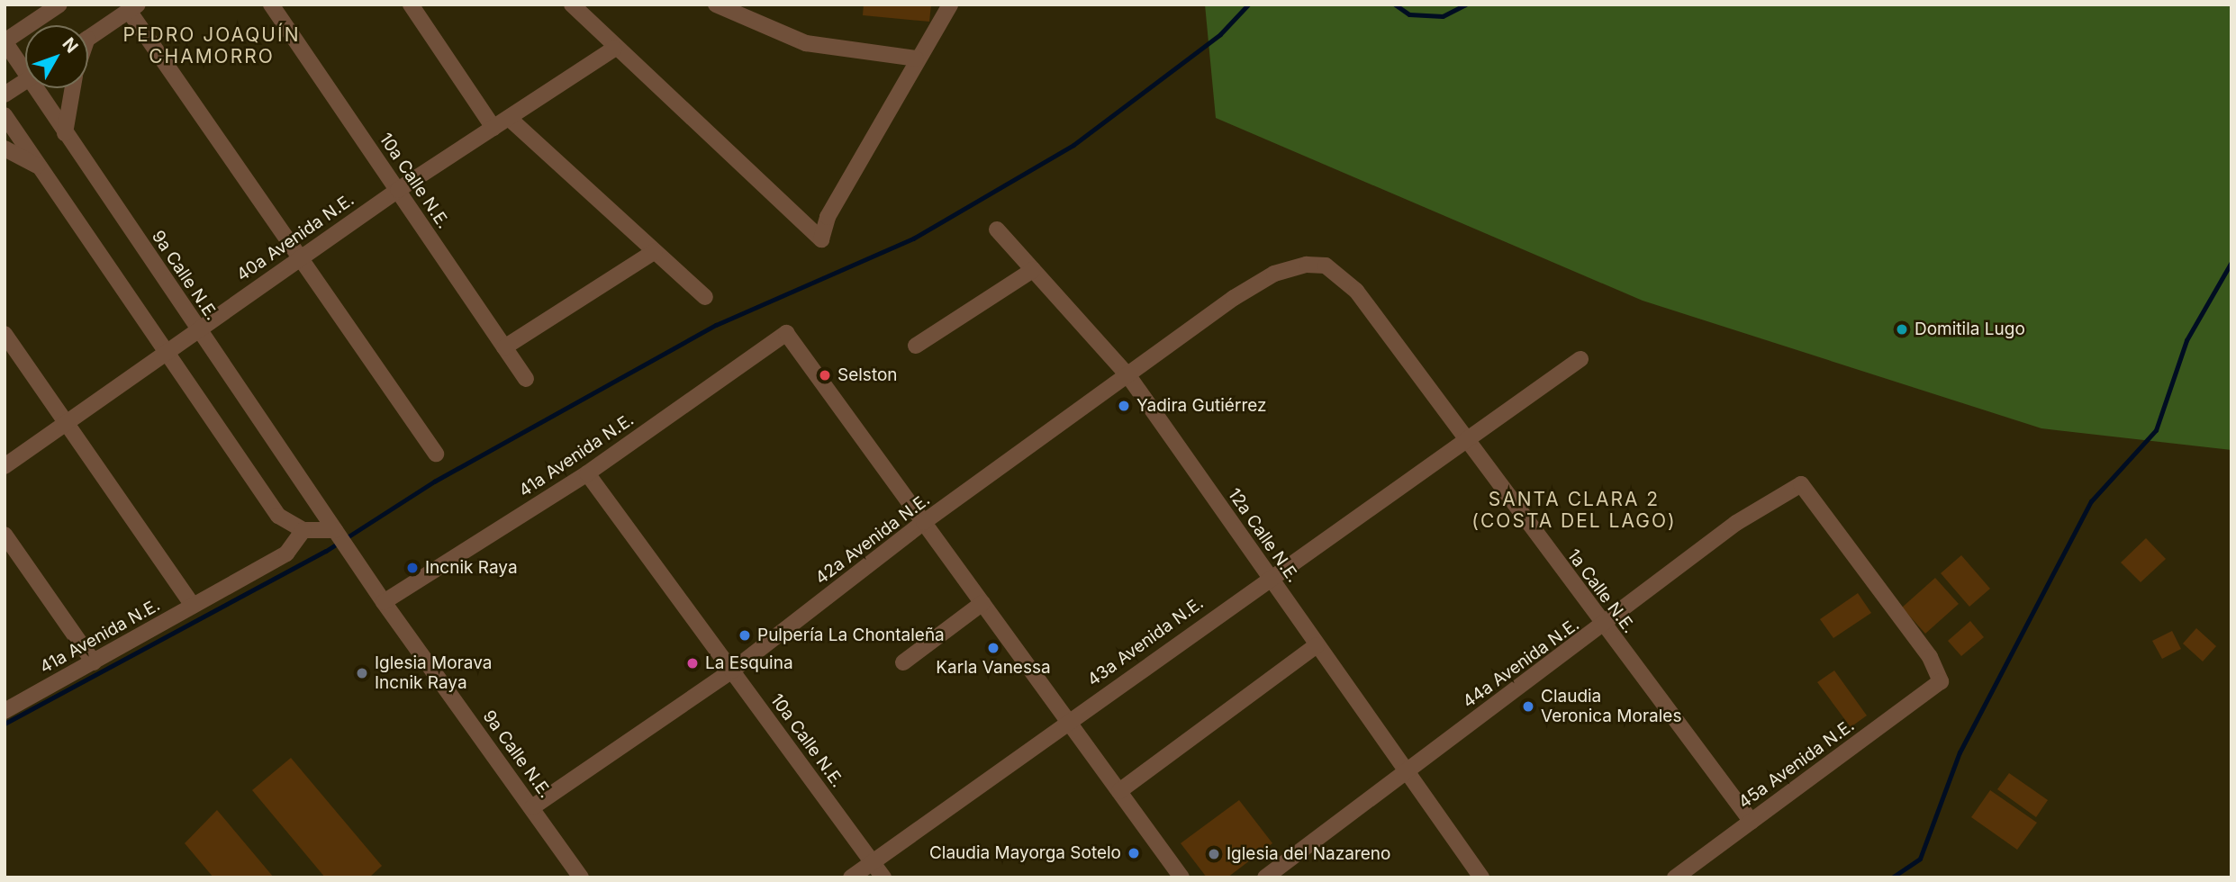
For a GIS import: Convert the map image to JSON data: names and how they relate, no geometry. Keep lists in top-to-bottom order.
{
  "streets": {
    "street": [
      "10a Calle N.E.",
      "40a Avenida N.E.",
      "9a Calle N.E.",
      "41a Avenida N.E.",
      "12a Calle N.E.",
      "42a Avenida N.E.",
      "1a Calle N.E.",
      "43a Avenida N.E.",
      "44a Avenida N.E.",
      "45a Avenida N.E."
    ]
  },
  "crossings": [
    ["10a Calle N.E.", "40a Avenida N.E."],
    ["10a Calle N.E.", "41a Avenida N.E."],
    ["10a Calle N.E.", "42a Avenida N.E."],
    ["10a Calle N.E.", "43a Avenida N.E."],
    ["40a Avenida N.E.", "9a Calle N.E."],
    ["9a Calle N.E.", "41a Avenida N.E."],
    ["9a Calle N.E.", "42a Avenida N.E."],
    ["41a Avenida N.E.", "42a Avenida N.E."],
    ["12a Calle N.E.", "42a Avenida N.E."],
    ["12a Calle N.E.", "43a Avenida N.E."],
    ["12a Calle N.E.", "44a Avenida N.E."],
    ["42a Avenida N.E.", "1a Calle N.E."],
    ["1a Calle N.E.", "43a Avenida N.E."],
    ["1a Calle N.E.", "44a Avenida N.E."],
    ["1a Calle N.E.", "45a Avenida N.E."],
    ["44a Avenida N.E.", "45a Avenida N.E."]
  ],
  "districts": ["PEDRO JOAQUÍN CHAMORRO", "SANTA CLARA 2 (COSTA DEL LAGO)"],
  "places": [
    "Domitila Lugo",
    "Selston",
    "Yadira Gutiérrez",
    "Incnik Raya",
    "Pulpería La Chontaleña",
    "Karla Vanessa",
    "La Esquina",
    "Iglesia Morava Incnik Raya",
    "Claudia Veronica Morales",
    "Claudia Mayorga Sotelo",
    "Iglesia del Nazareno"
  ],
  "north": "top right"
}
